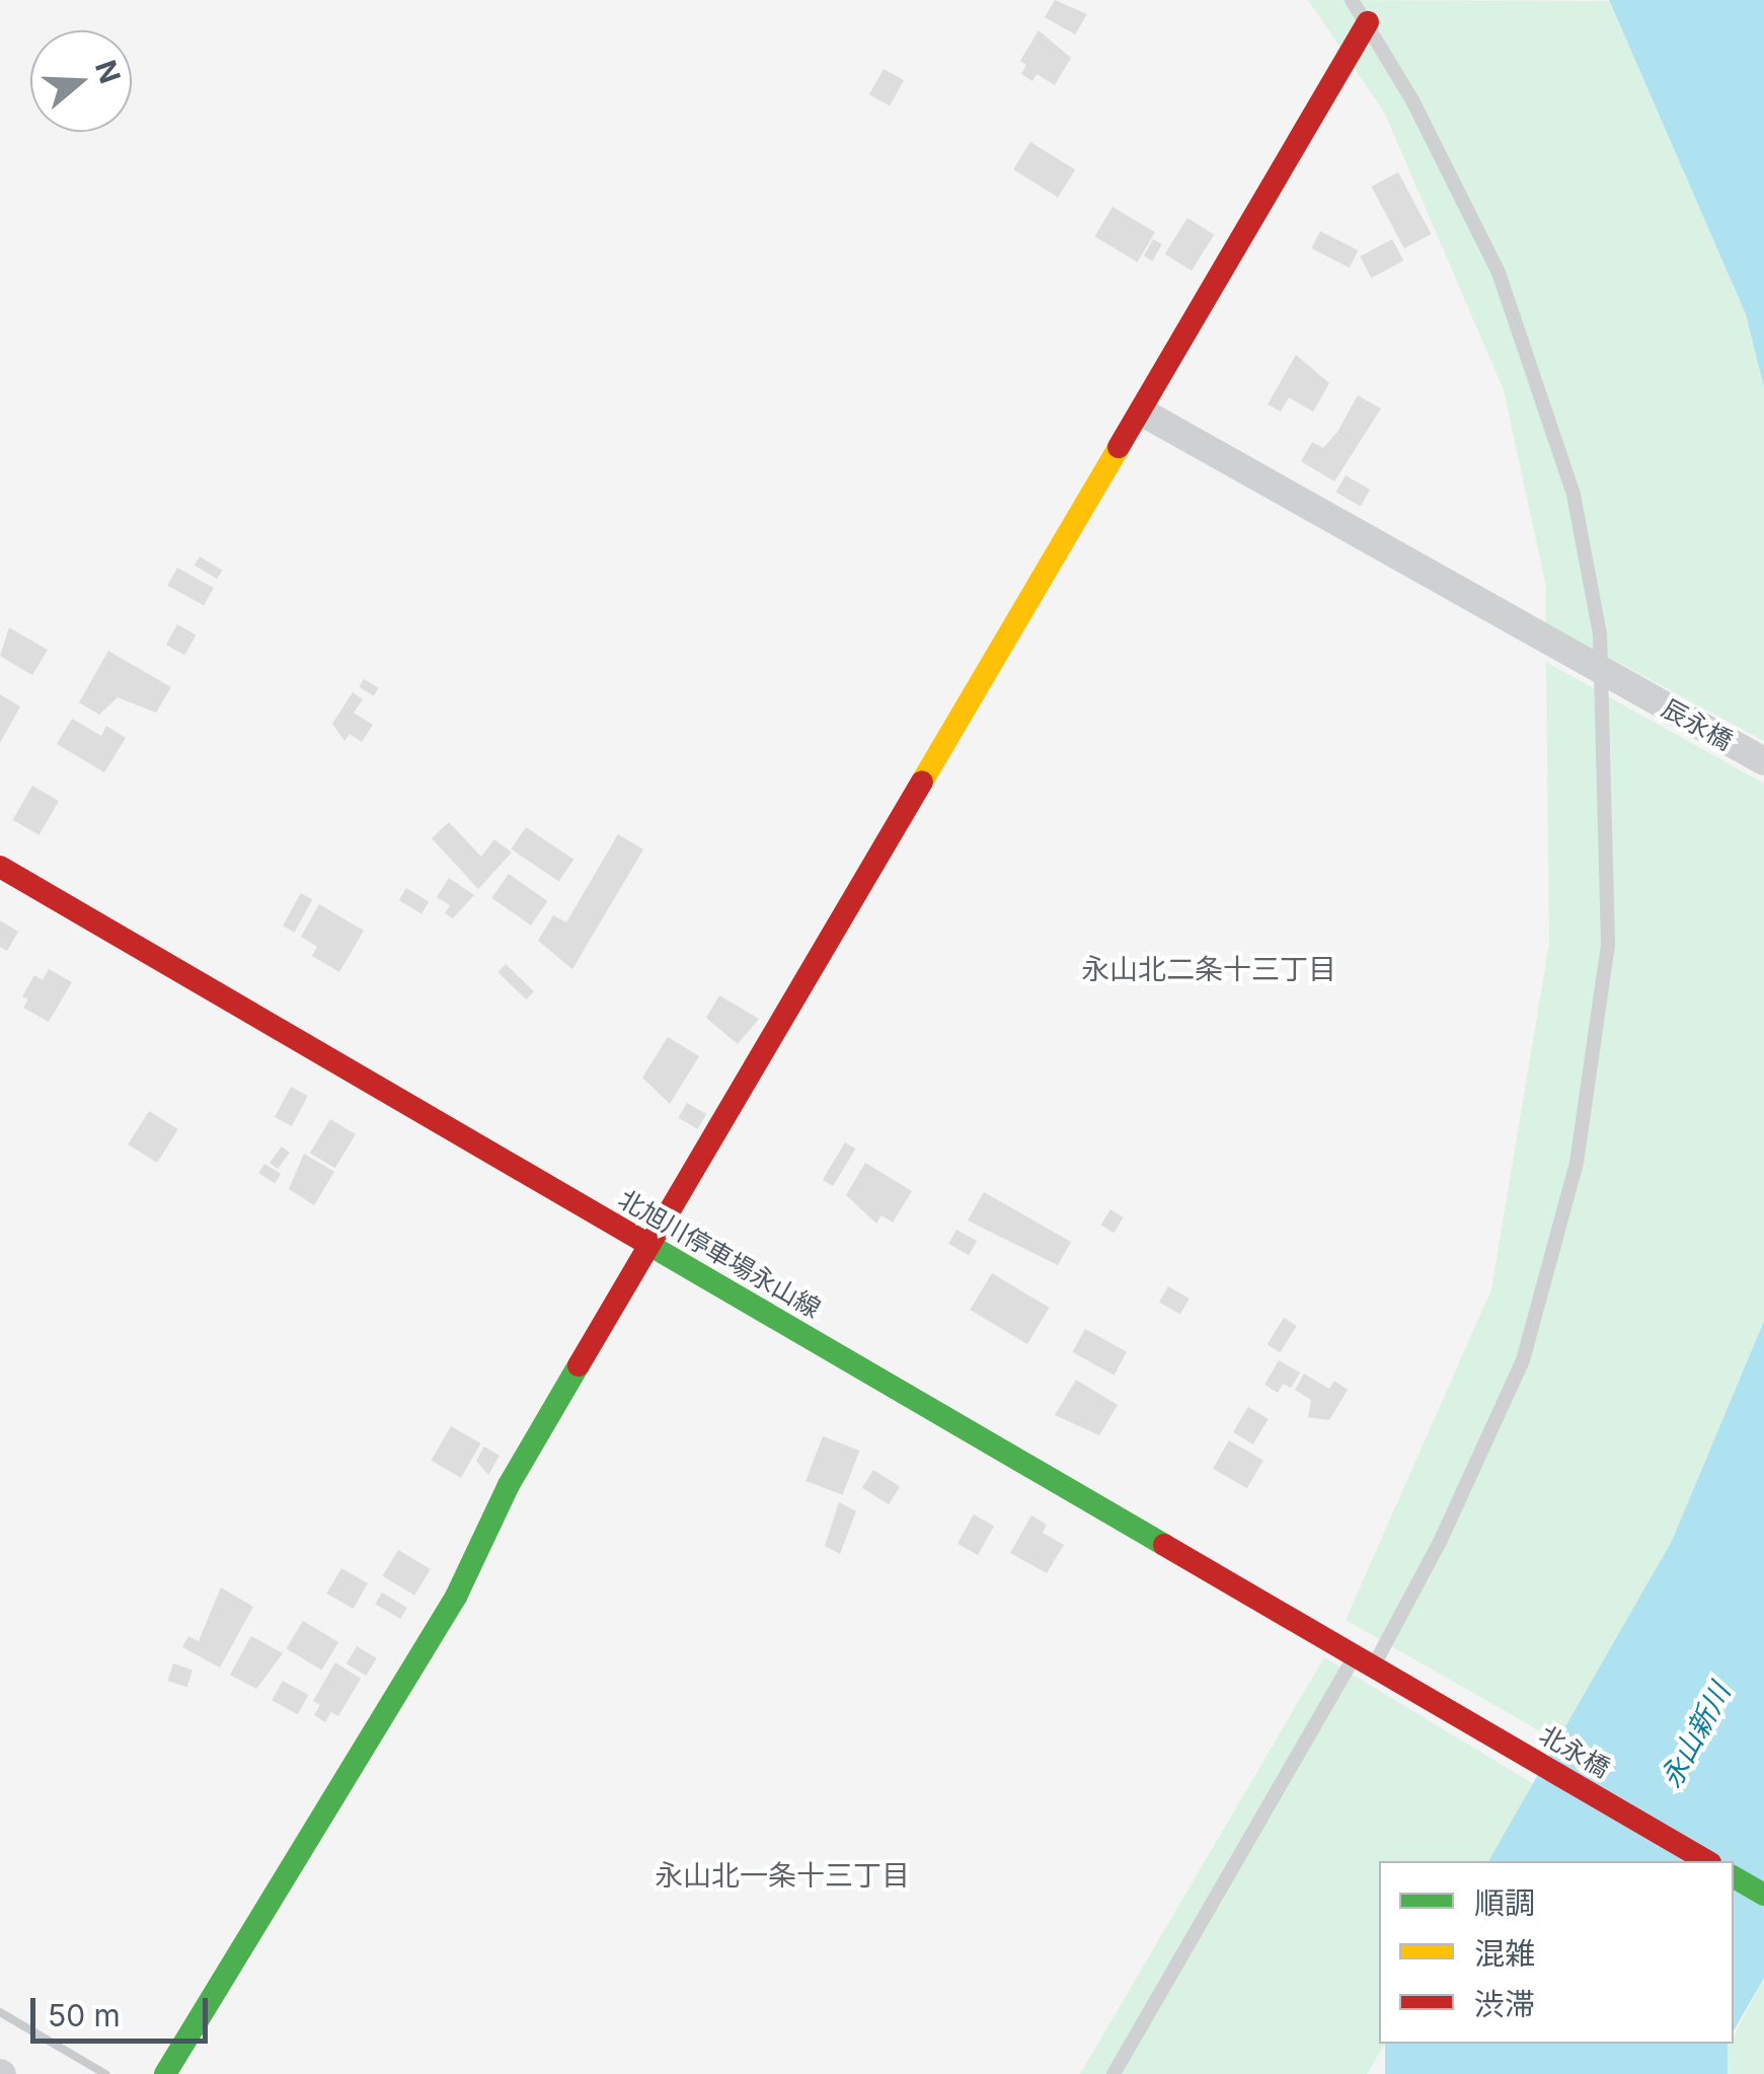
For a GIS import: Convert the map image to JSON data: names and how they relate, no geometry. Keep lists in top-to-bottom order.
{
  "streets": {
    "street": ["辰永橋", "北旭川停車場永山線", "北永橋"]
  },
  "crossings": [
    ["北旭川停車場永山線", "北永橋"]
  ],
  "districts": ["永山北二条十三丁目", "永山北一条十三丁目"],
  "water": ["永山新川"],
  "legend": ["順調", "混雑", "渋滞"],
  "scale_bar": "50 m",
  "north": "right"
}
